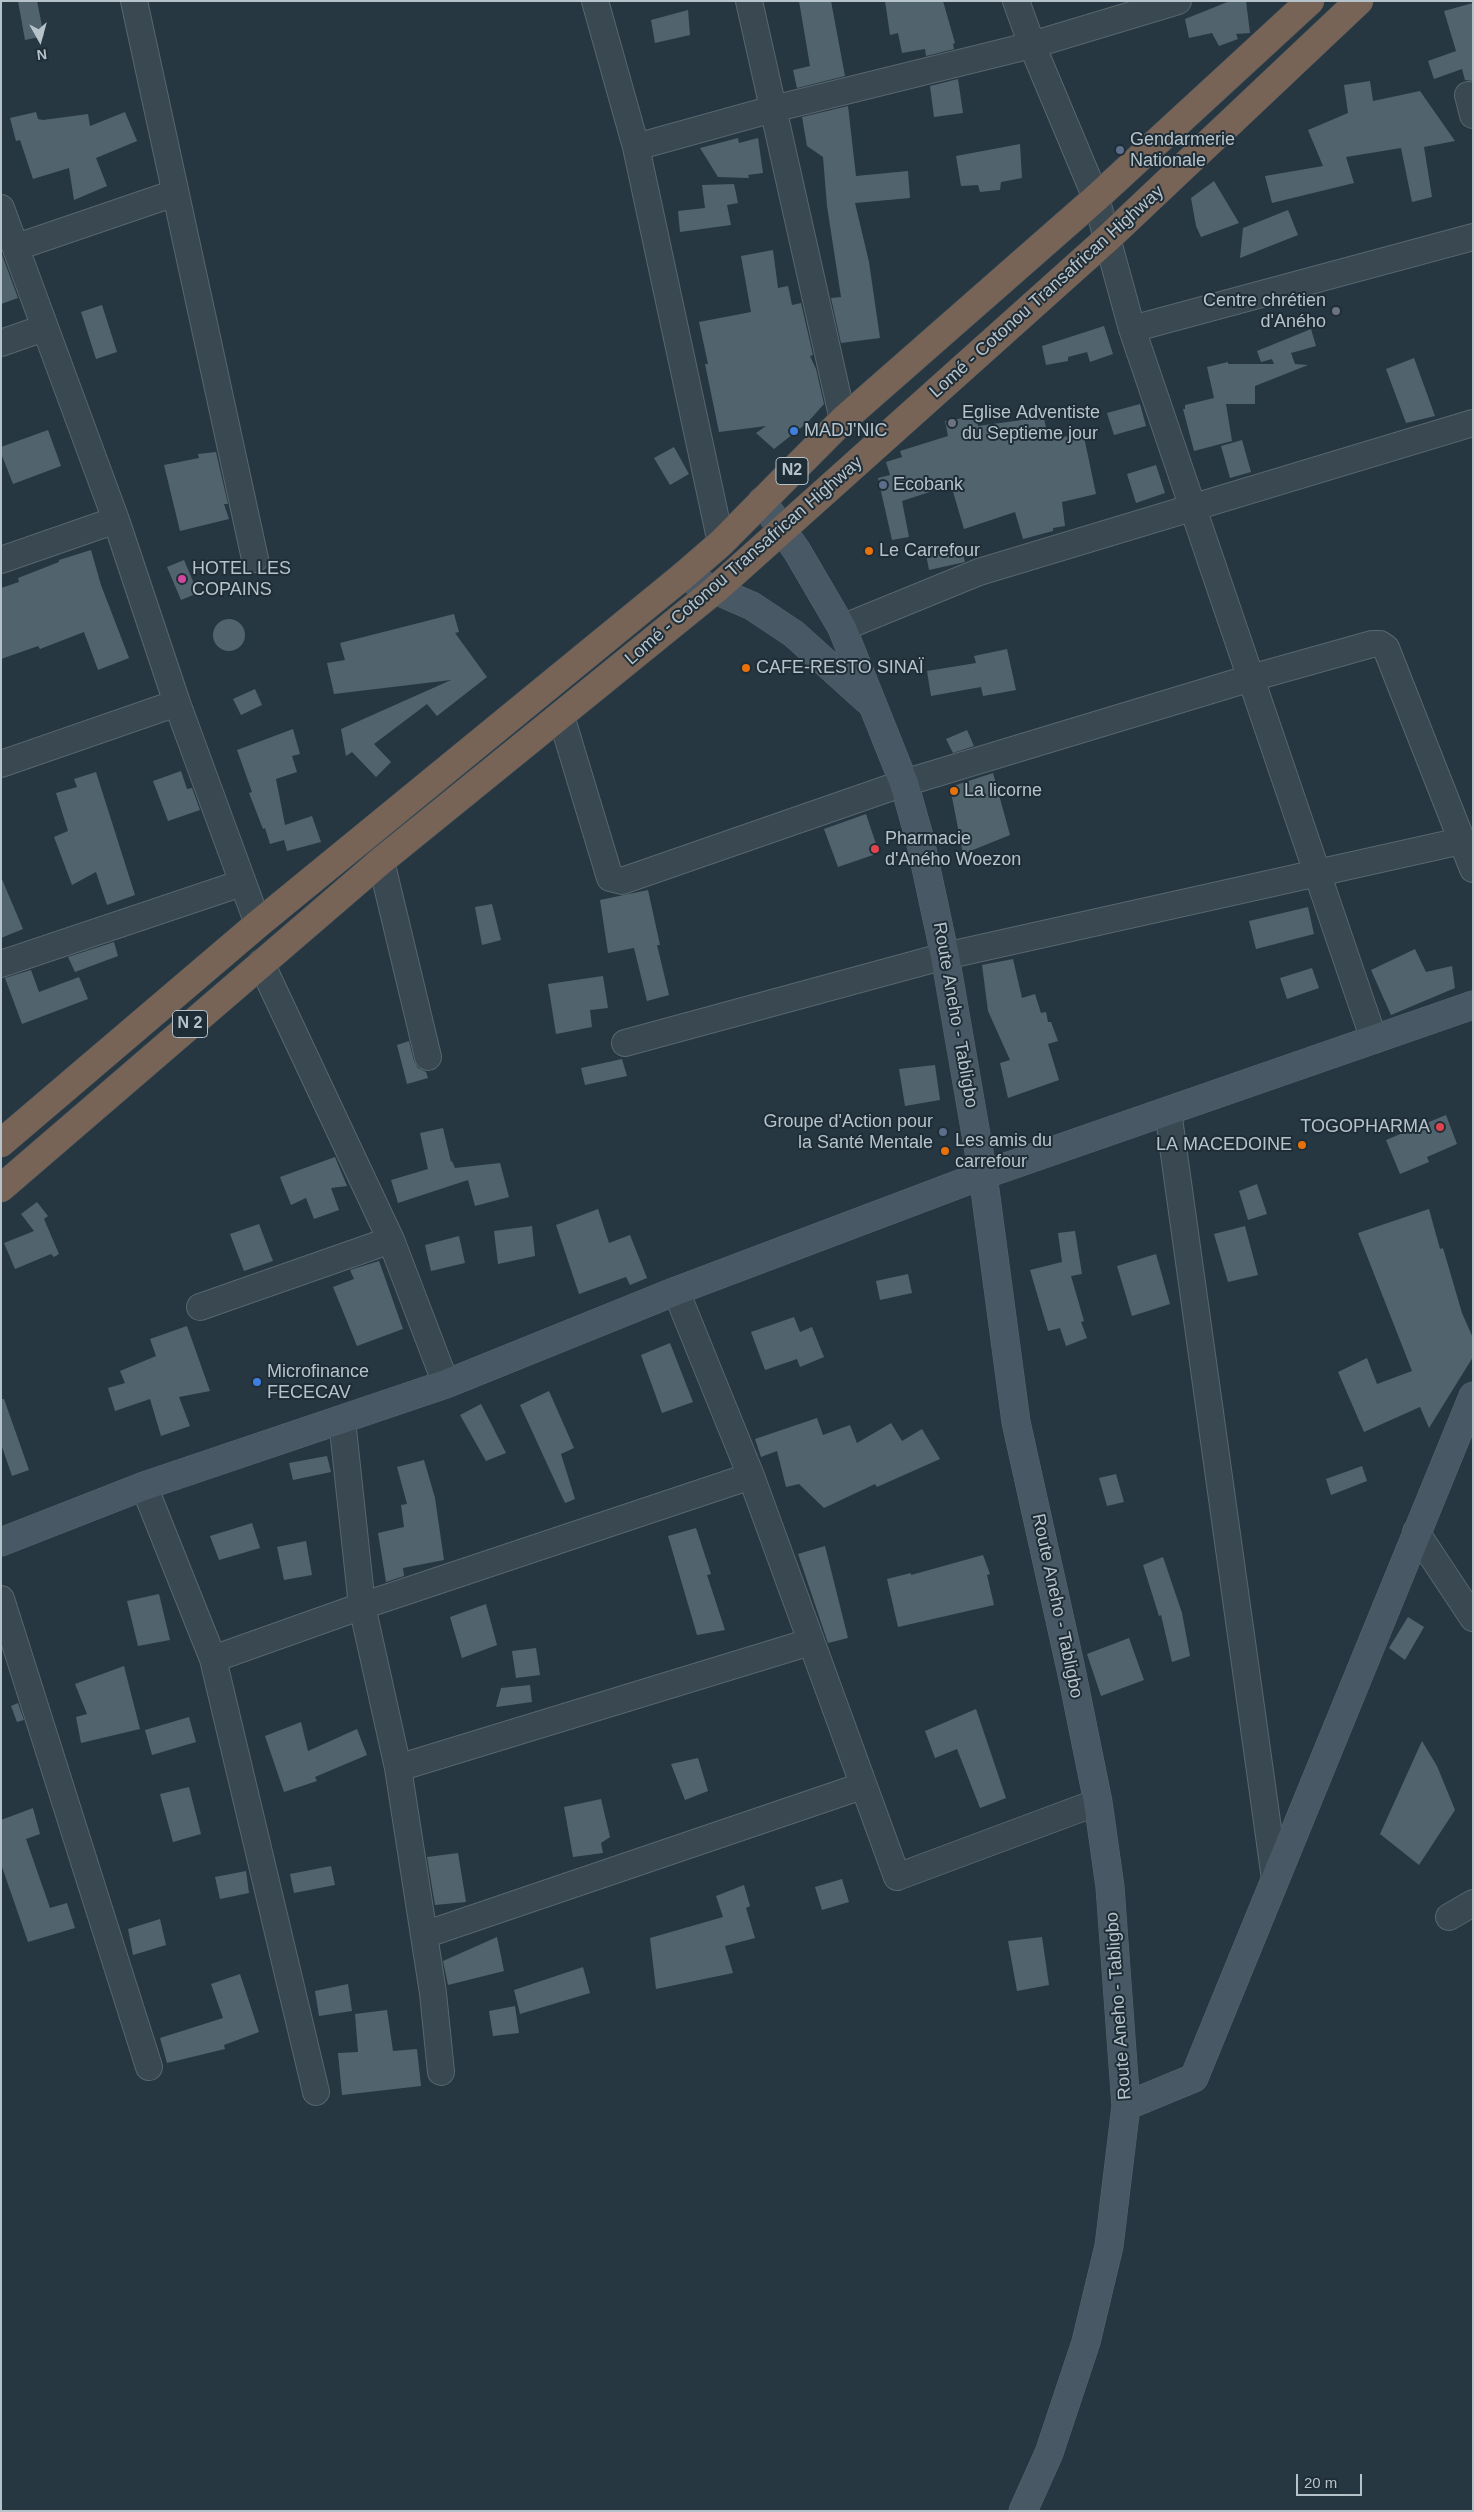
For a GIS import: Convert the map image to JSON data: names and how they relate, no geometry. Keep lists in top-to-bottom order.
{
  "streets": {
    "highway": ["Lomé - Cotonou Transafrican Highway", "N2", "N 2"],
    "street": ["Route Aneho - Tabligbo"]
  },
  "crossings": [
    ["Lomé - Cotonou Transafrican Highway", "Route Aneho - Tabligbo"],
    ["Lomé - Cotonou Transafrican Highway", "N 2"],
    ["N2", "Route Aneho - Tabligbo"],
    ["N2", "N 2"]
  ],
  "places": [
    "Gendarmerie Nationale",
    "Centre chrétien d'Aného",
    "Eglise Adventiste du Septieme jour",
    "MADJ'NIC",
    "Ecobank",
    "Le Carrefour",
    "HOTEL LES COPAINS",
    "CAFE-RESTO SINAÏ",
    "La licorne",
    "Pharmacie d'Aného Woezon",
    "TOGOPHARMA",
    "Groupe d'Action pour la Santé Mentale",
    "LA MACEDOINE",
    "Les amis du carrefour",
    "Microfinance FECECAV"
  ],
  "scale_bar": "20 m",
  "north": "bottom"
}
